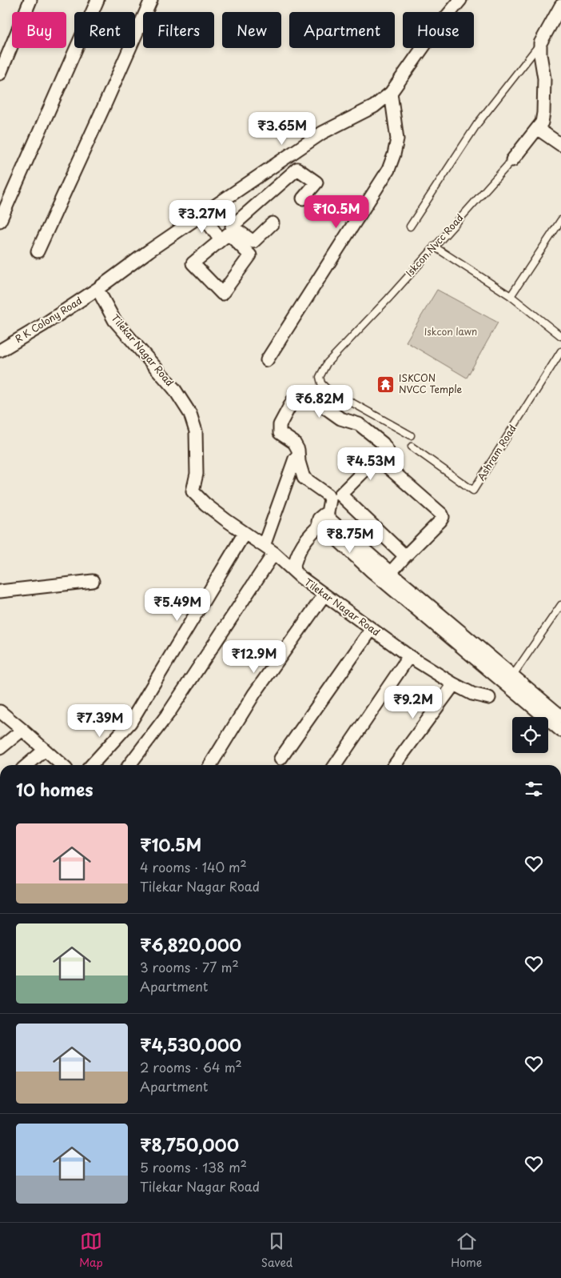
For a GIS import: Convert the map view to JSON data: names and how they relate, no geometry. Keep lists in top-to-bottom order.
{
  "streets": {
    "street": ["Iskcon Nvcc Road", "R K Colony Road", "Tilekar Nagar Road"],
    "lane": ["Ashram Road"]
  },
  "crossings": [
    ["R K Colony Road", "Tilekar Nagar Road"]
  ],
  "parks": ["Iskcon lawn"],
  "places": {
    "temple": ["ISKCON NVCC Temple"]
  },
  "page": {
    "chip": [
      "Buy",
      "Rent",
      "Filters",
      "New",
      "Apartment",
      "House"
    ],
    "price": [
      "₹3.65M",
      "₹10.5M",
      "₹3.27M",
      "₹6.82M",
      "₹4.53M",
      "₹8.75M",
      "₹5.49M",
      "₹12.9M",
      "₹9.2M",
      "₹7.39M"
    ],
    "heading": "10 homes",
    "list": [
      {
        "name": "₹10.5M",
        "note": "4 rooms · 140 m² · Tilekar Nagar Road"
      },
      {
        "name": "₹6,820,000",
        "note": "3 rooms · 77 m² · Apartment"
      },
      {
        "name": "₹4,530,000",
        "note": "2 rooms · 64 m² · Apartment"
      },
      {
        "name": "₹8,750,000",
        "note": "5 rooms · 138 m² · Tilekar Nagar Road"
      }
    ],
    "tabs": ["Map", "Saved", "Home"]
  }
}
